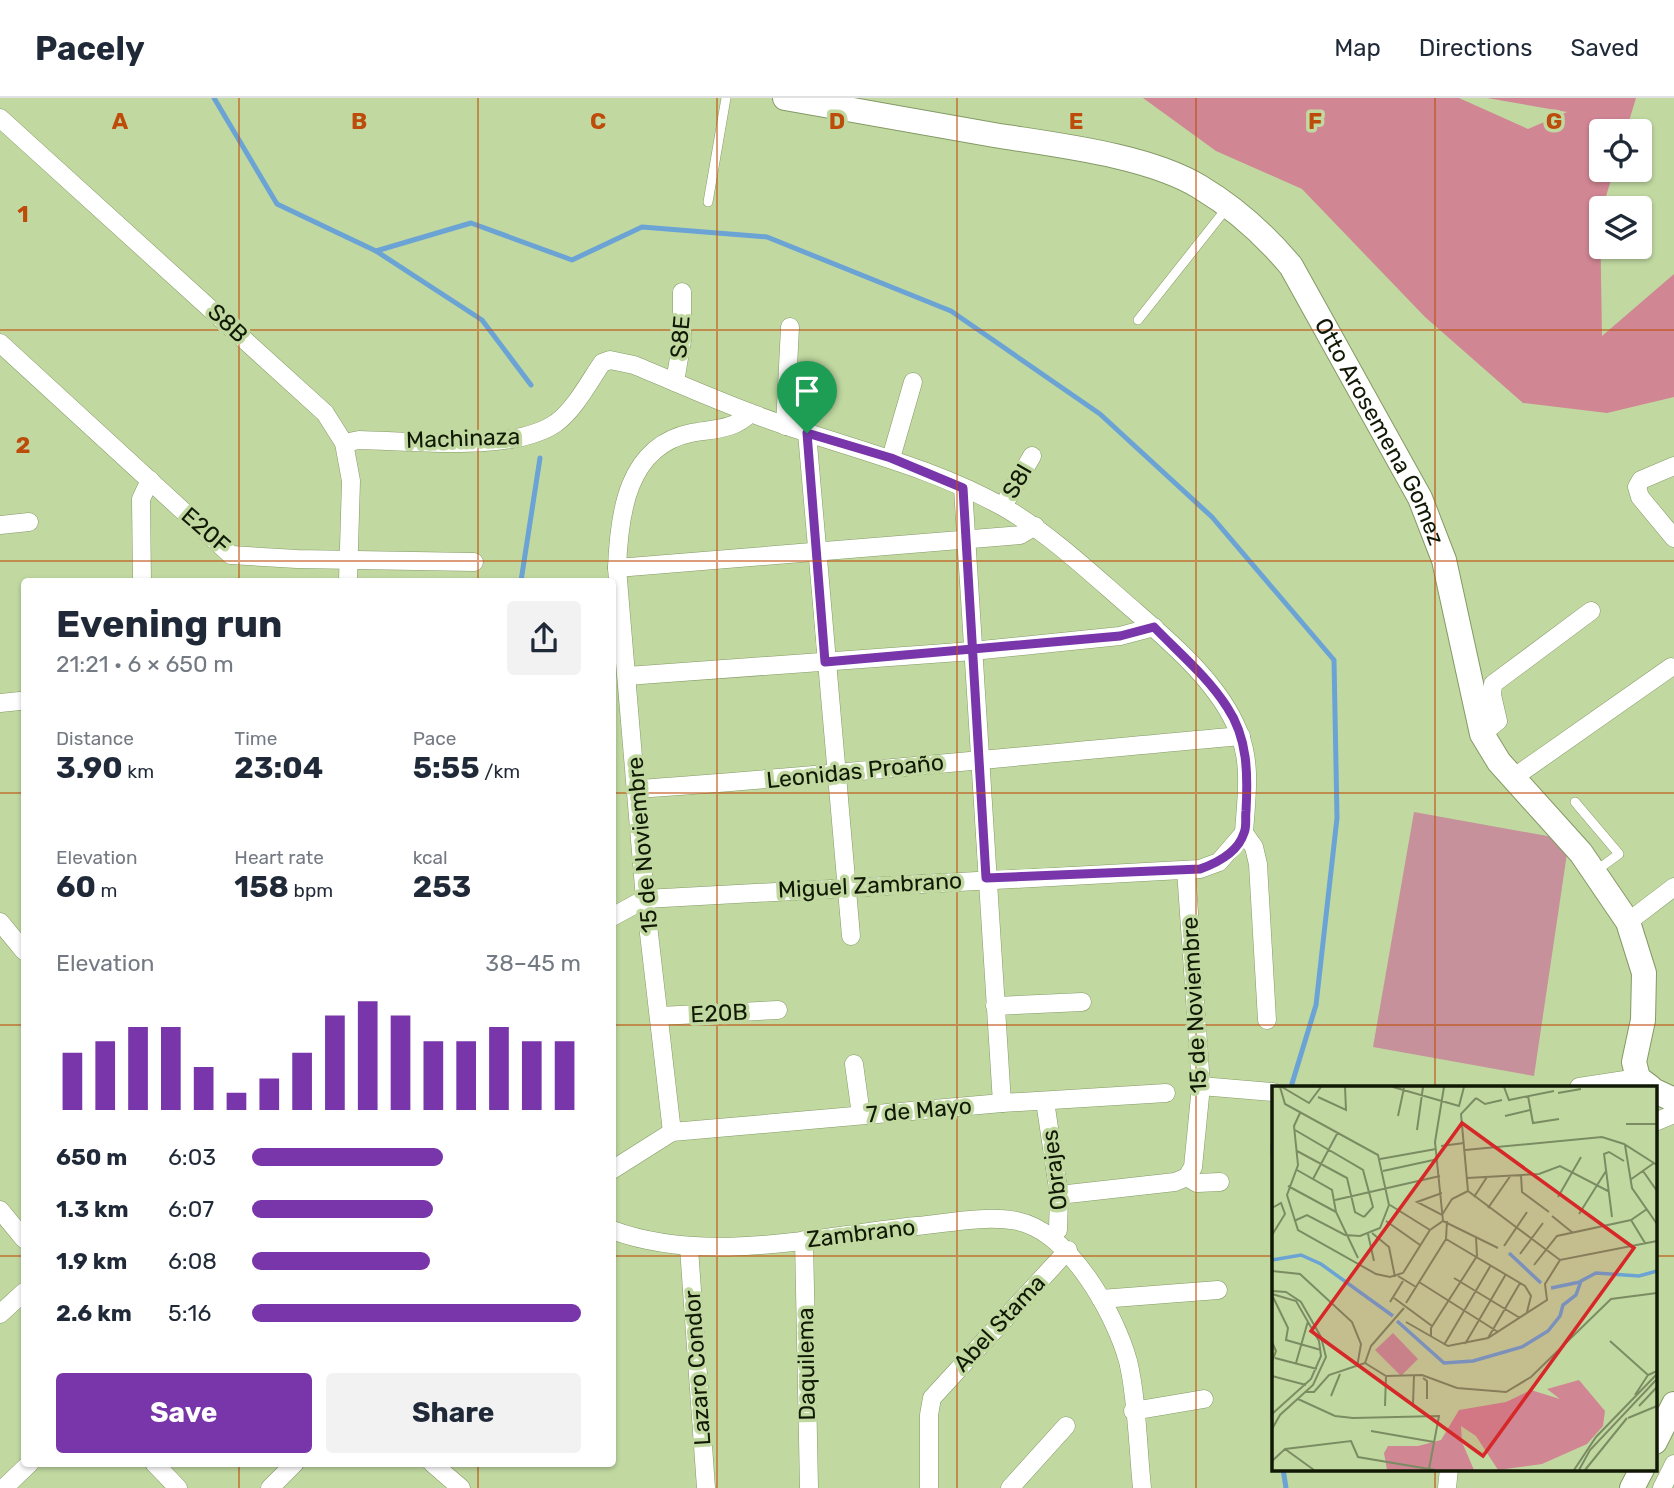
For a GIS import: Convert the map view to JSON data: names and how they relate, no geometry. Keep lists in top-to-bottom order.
{
  "streets": {
    "street": [
      "S8B",
      "S8E",
      "Otto Arosemena Gomez",
      "Machinaza",
      "S8I",
      "E20F",
      "Leonidas Proaño",
      "15 de Noviembre",
      "Miguel Zambrano",
      "E20B",
      "7 de Mayo",
      "Obrajes",
      "Zambrano",
      "Abel Stama",
      "Daquilema",
      "Lazaro Condor"
    ]
  },
  "crossings": [
    ["S8B", "Machinaza"],
    ["S8B", "E20F"],
    ["S8E", "Machinaza"],
    ["Machinaza", "15 de Noviembre"],
    ["Leonidas Proaño", "15 de Noviembre"],
    ["15 de Noviembre", "Miguel Zambrano"],
    ["15 de Noviembre", "E20B"],
    ["15 de Noviembre", "7 de Mayo"],
    ["7 de Mayo", "Obrajes"],
    ["Obrajes", "Zambrano"],
    ["Zambrano", "Abel Stama"],
    ["Zambrano", "Daquilema"],
    ["Zambrano", "Lazaro Condor"]
  ],
  "page": {
    "header": "Pacely",
    "nav": ["Map", "Directions", "Saved"],
    "heading": ["Evening run", "21:21 · 6 × 650 m"],
    "stats": [
      ["Distance", "3.90 km"],
      ["Time", "23:04"],
      ["Pace", "5:55 /km"],
      ["Elevation", "60 m"],
      ["Heart rate", "158 bpm"],
      ["kcal", "253"]
    ],
    "chart": ["Elevation", "38–45 m"],
    "list": [
      {
        "name": "650 m",
        "note": "6:03"
      },
      {
        "name": "1.3 km",
        "note": "6:07"
      },
      {
        "name": "1.9 km",
        "note": "6:08"
      },
      {
        "name": "2.6 km",
        "note": "5:16"
      }
    ],
    "buttons": ["Save", "Share"]
  },
  "grid": {
    "columns": [
      "A",
      "B",
      "C",
      "D",
      "E",
      "F",
      "G"
    ],
    "rows": ["1", "2"]
  }
}
